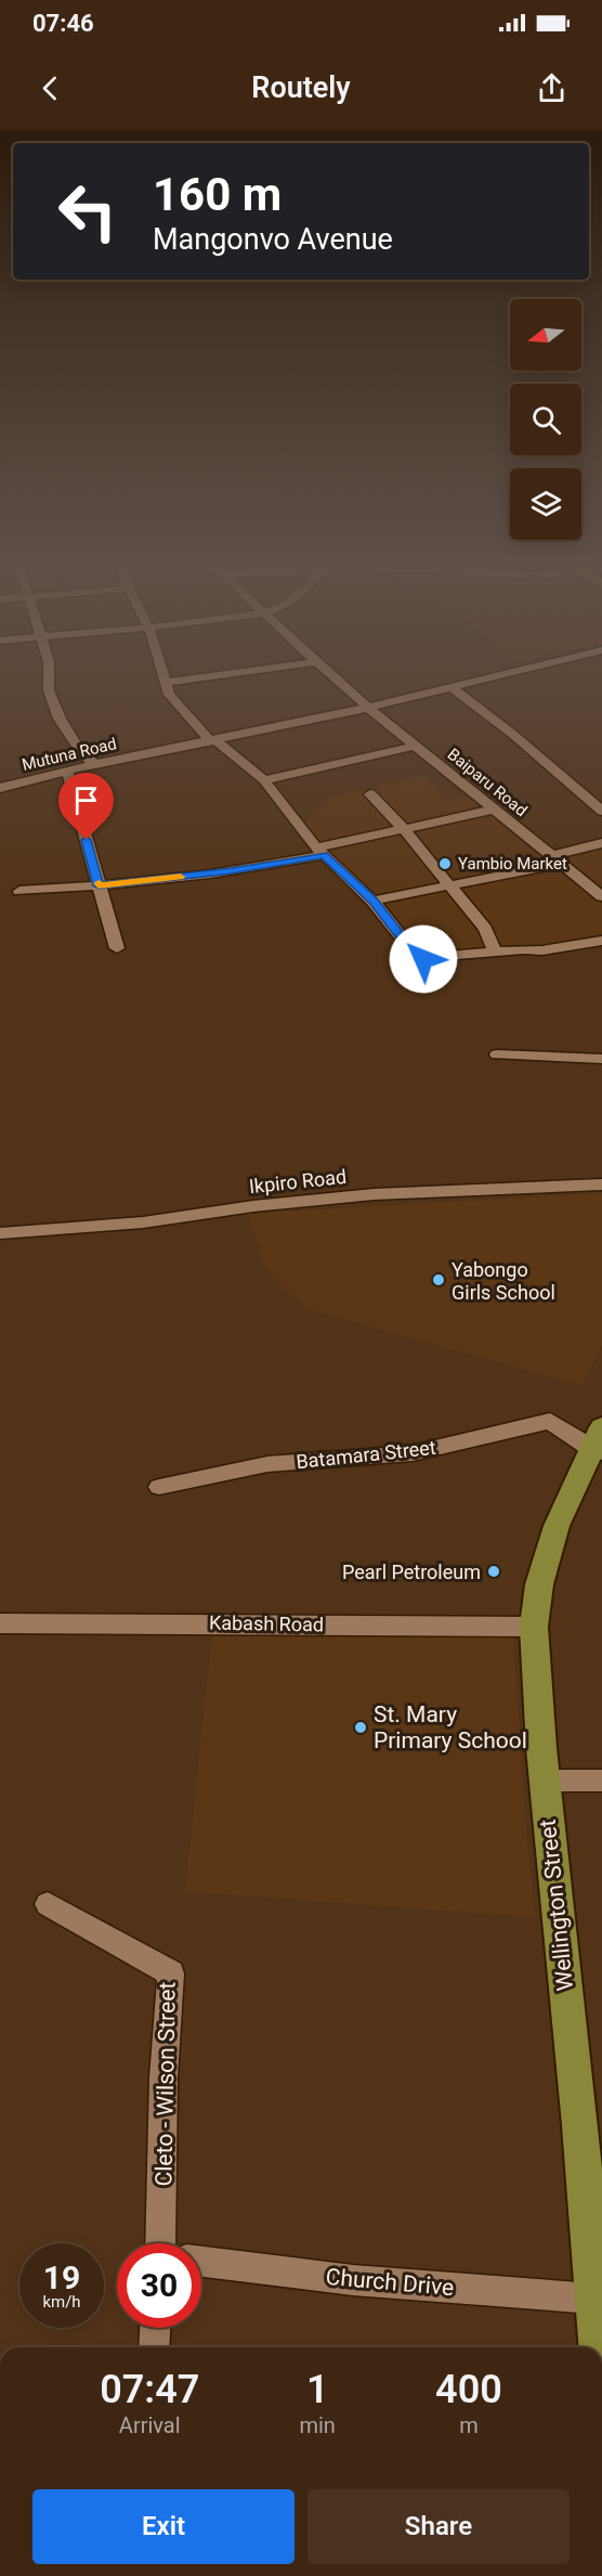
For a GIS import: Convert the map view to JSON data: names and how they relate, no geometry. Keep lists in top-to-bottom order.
{
  "streets": {
    "main road": ["Wellington Street"],
    "street": [
      "Mutuna Road",
      "Baiparu Road",
      "Ikpiro Road",
      "Batamara Street",
      "Kabash Road",
      "Cleto - Wilson Street",
      "Church Drive"
    ]
  },
  "crossings": [
    ["Mutuna Road", "Baiparu Road"],
    ["Batamara Street", "Wellington Street"],
    ["Kabash Road", "Wellington Street"],
    ["Wellington Street", "Church Drive"]
  ],
  "places": [
    "Yambio Market",
    "Yabongo Girls School",
    "Pearl Petroleum",
    "St. Mary Primary School"
  ],
  "north": "left",
  "page": {
    "status": "07:46",
    "header": "Routely",
    "turn": ["160 m", "Mangonvo Avenue"],
    "speed": "19 km/h",
    "limit": "30",
    "eta": [
      "07:47",
      "Arrival",
      "1",
      "min",
      "400",
      "m"
    ],
    "buttons": ["Exit", "Share"]
  }
}
